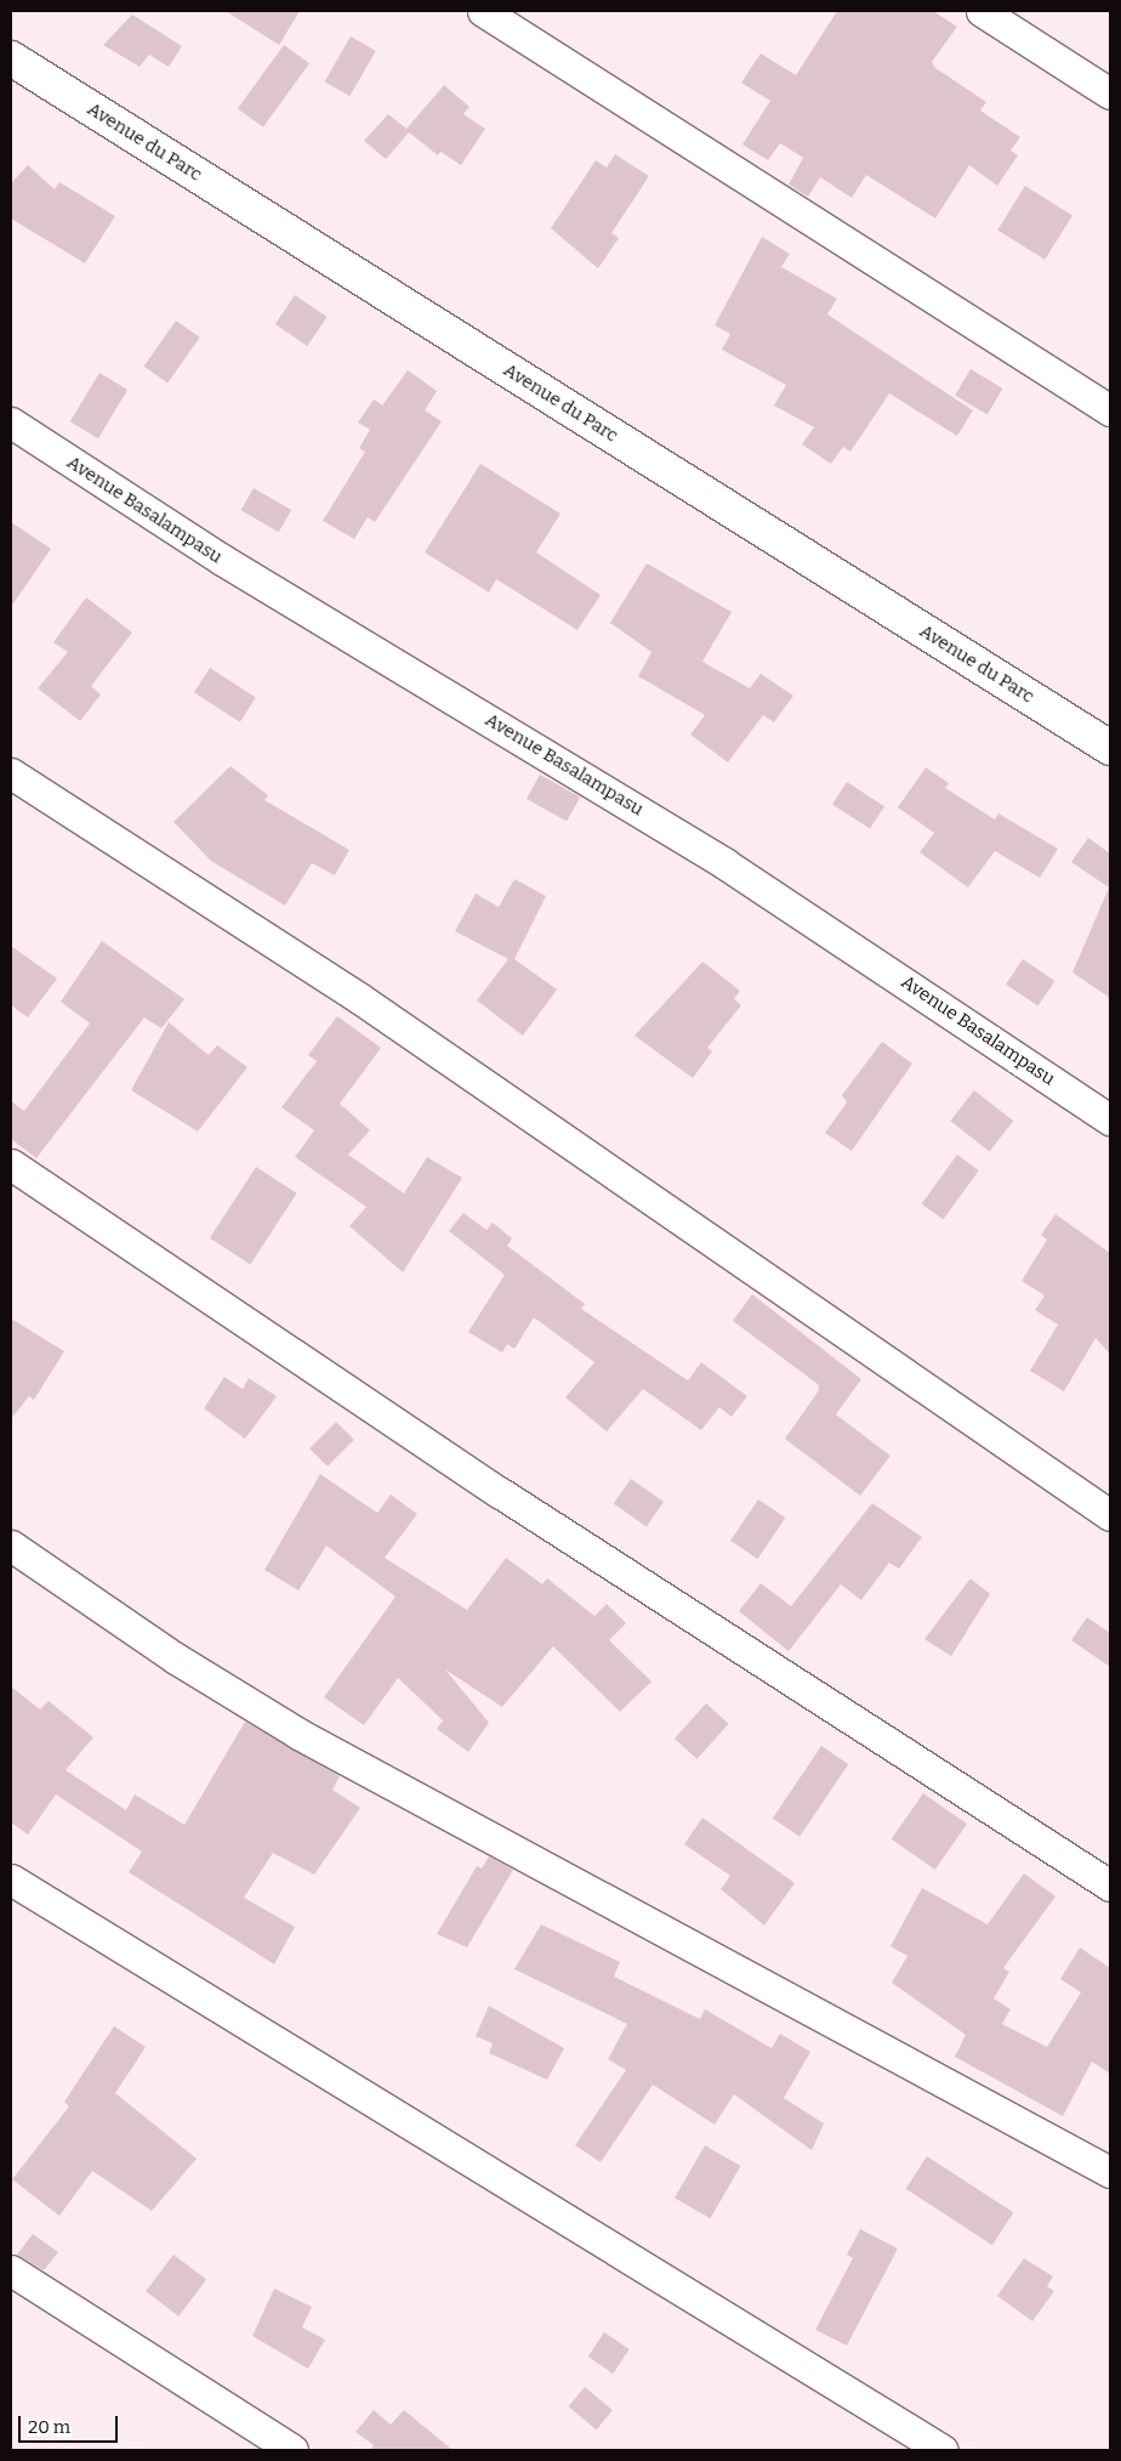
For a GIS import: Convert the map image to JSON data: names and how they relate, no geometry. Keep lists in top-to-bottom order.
{
  "streets": {
    "street": ["Avenue du Parc", "Avenue Basalampasu"]
  },
  "scale_bar": "20 m"
}
